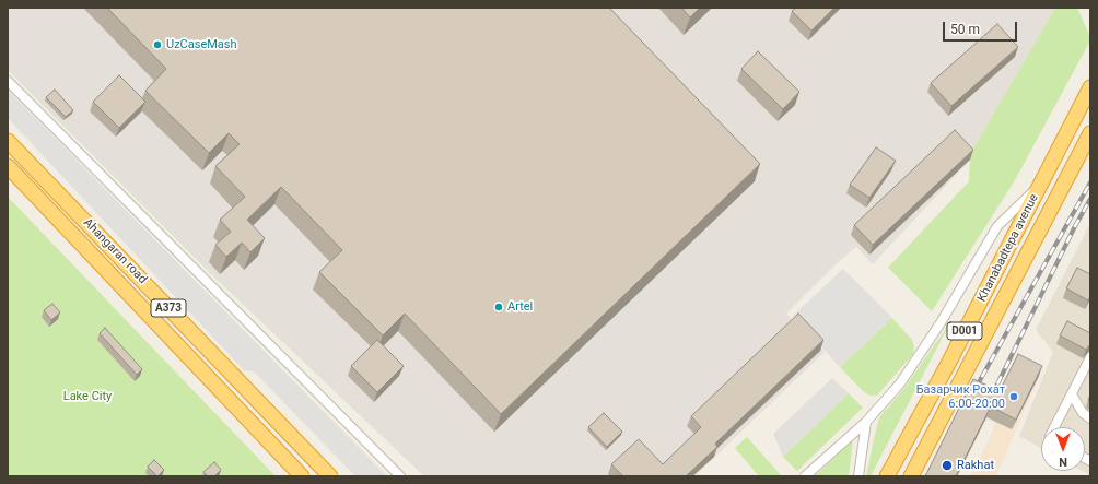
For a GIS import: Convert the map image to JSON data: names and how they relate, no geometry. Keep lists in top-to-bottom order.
{
  "streets": {
    "highway": [
      "Khanabadtepa avenue",
      "Ahangaran road",
      "A373",
      "D001"
    ]
  },
  "parks": ["Lake City"],
  "places": [
    "UzCaseMash",
    "Artel",
    "Базарчик Рохат 6:00-20:00",
    "Rakhat"
  ],
  "scale_bar": "50 m",
  "north": "bottom"
}
